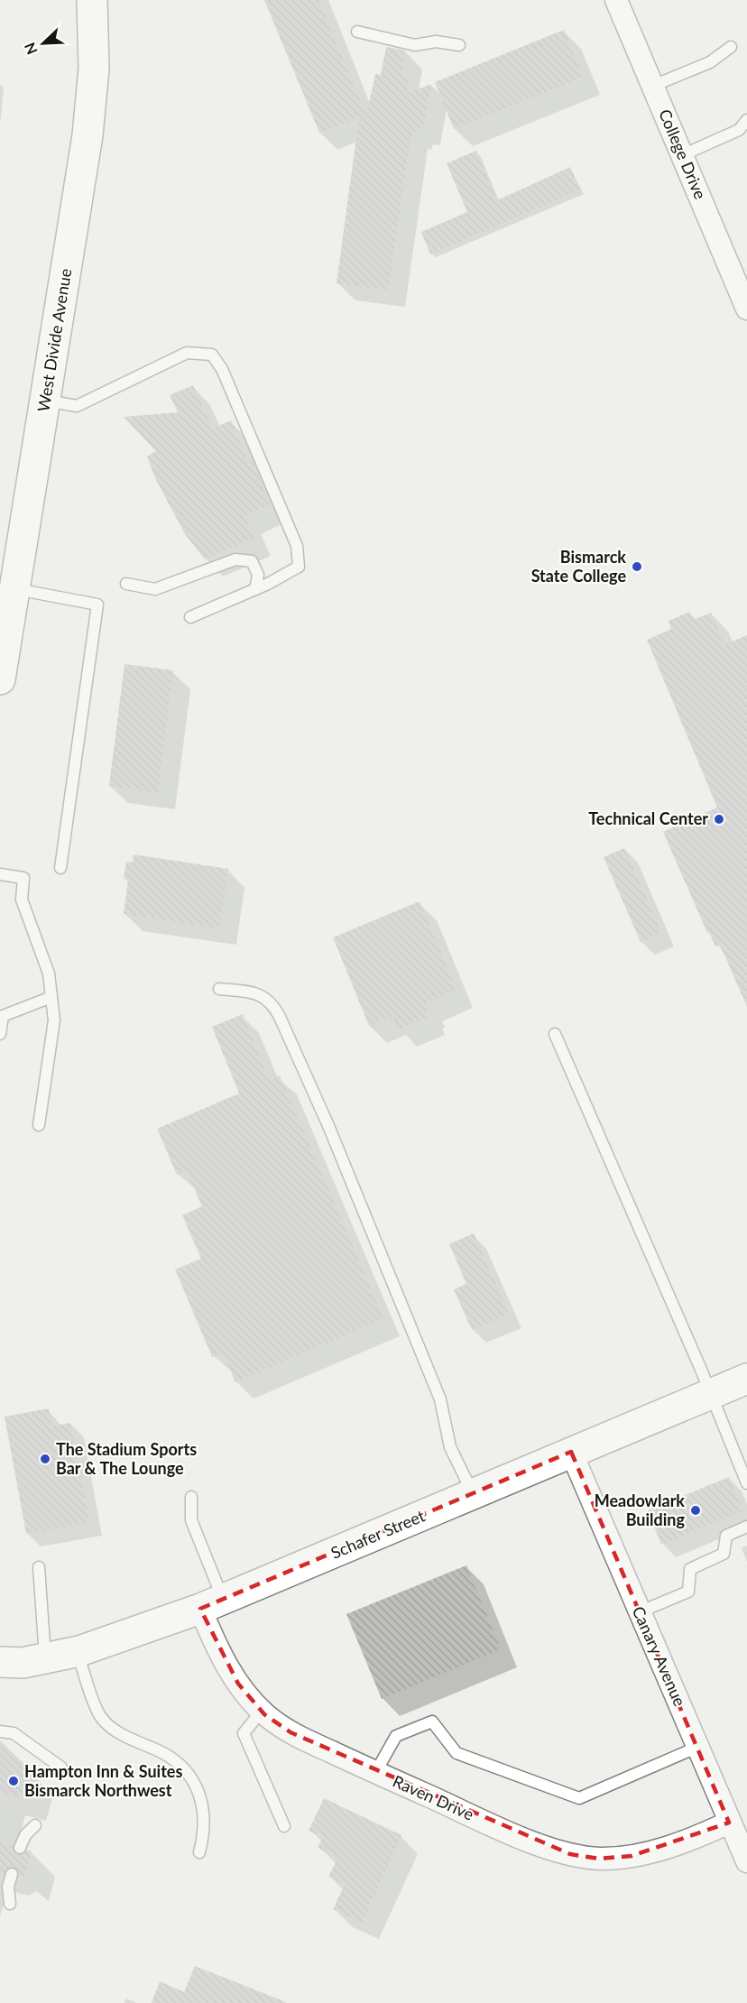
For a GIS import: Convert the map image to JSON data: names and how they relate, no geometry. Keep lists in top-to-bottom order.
{
  "streets": {
    "street": [
      "College Drive",
      "West Divide Avenue",
      "Schafer Street",
      "Canary Avenue",
      "Raven Drive"
    ]
  },
  "crossings": [
    ["Schafer Street", "Canary Avenue"],
    ["Schafer Street", "Raven Drive"],
    ["Canary Avenue", "Raven Drive"]
  ],
  "places": [
    "Bismarck State College",
    "Technical Center",
    "The Stadium Sports Bar & The Lounge",
    "Meadowlark Building",
    "Hampton Inn & Suites Bismarck Northwest"
  ],
  "north": "bottom left"
}
